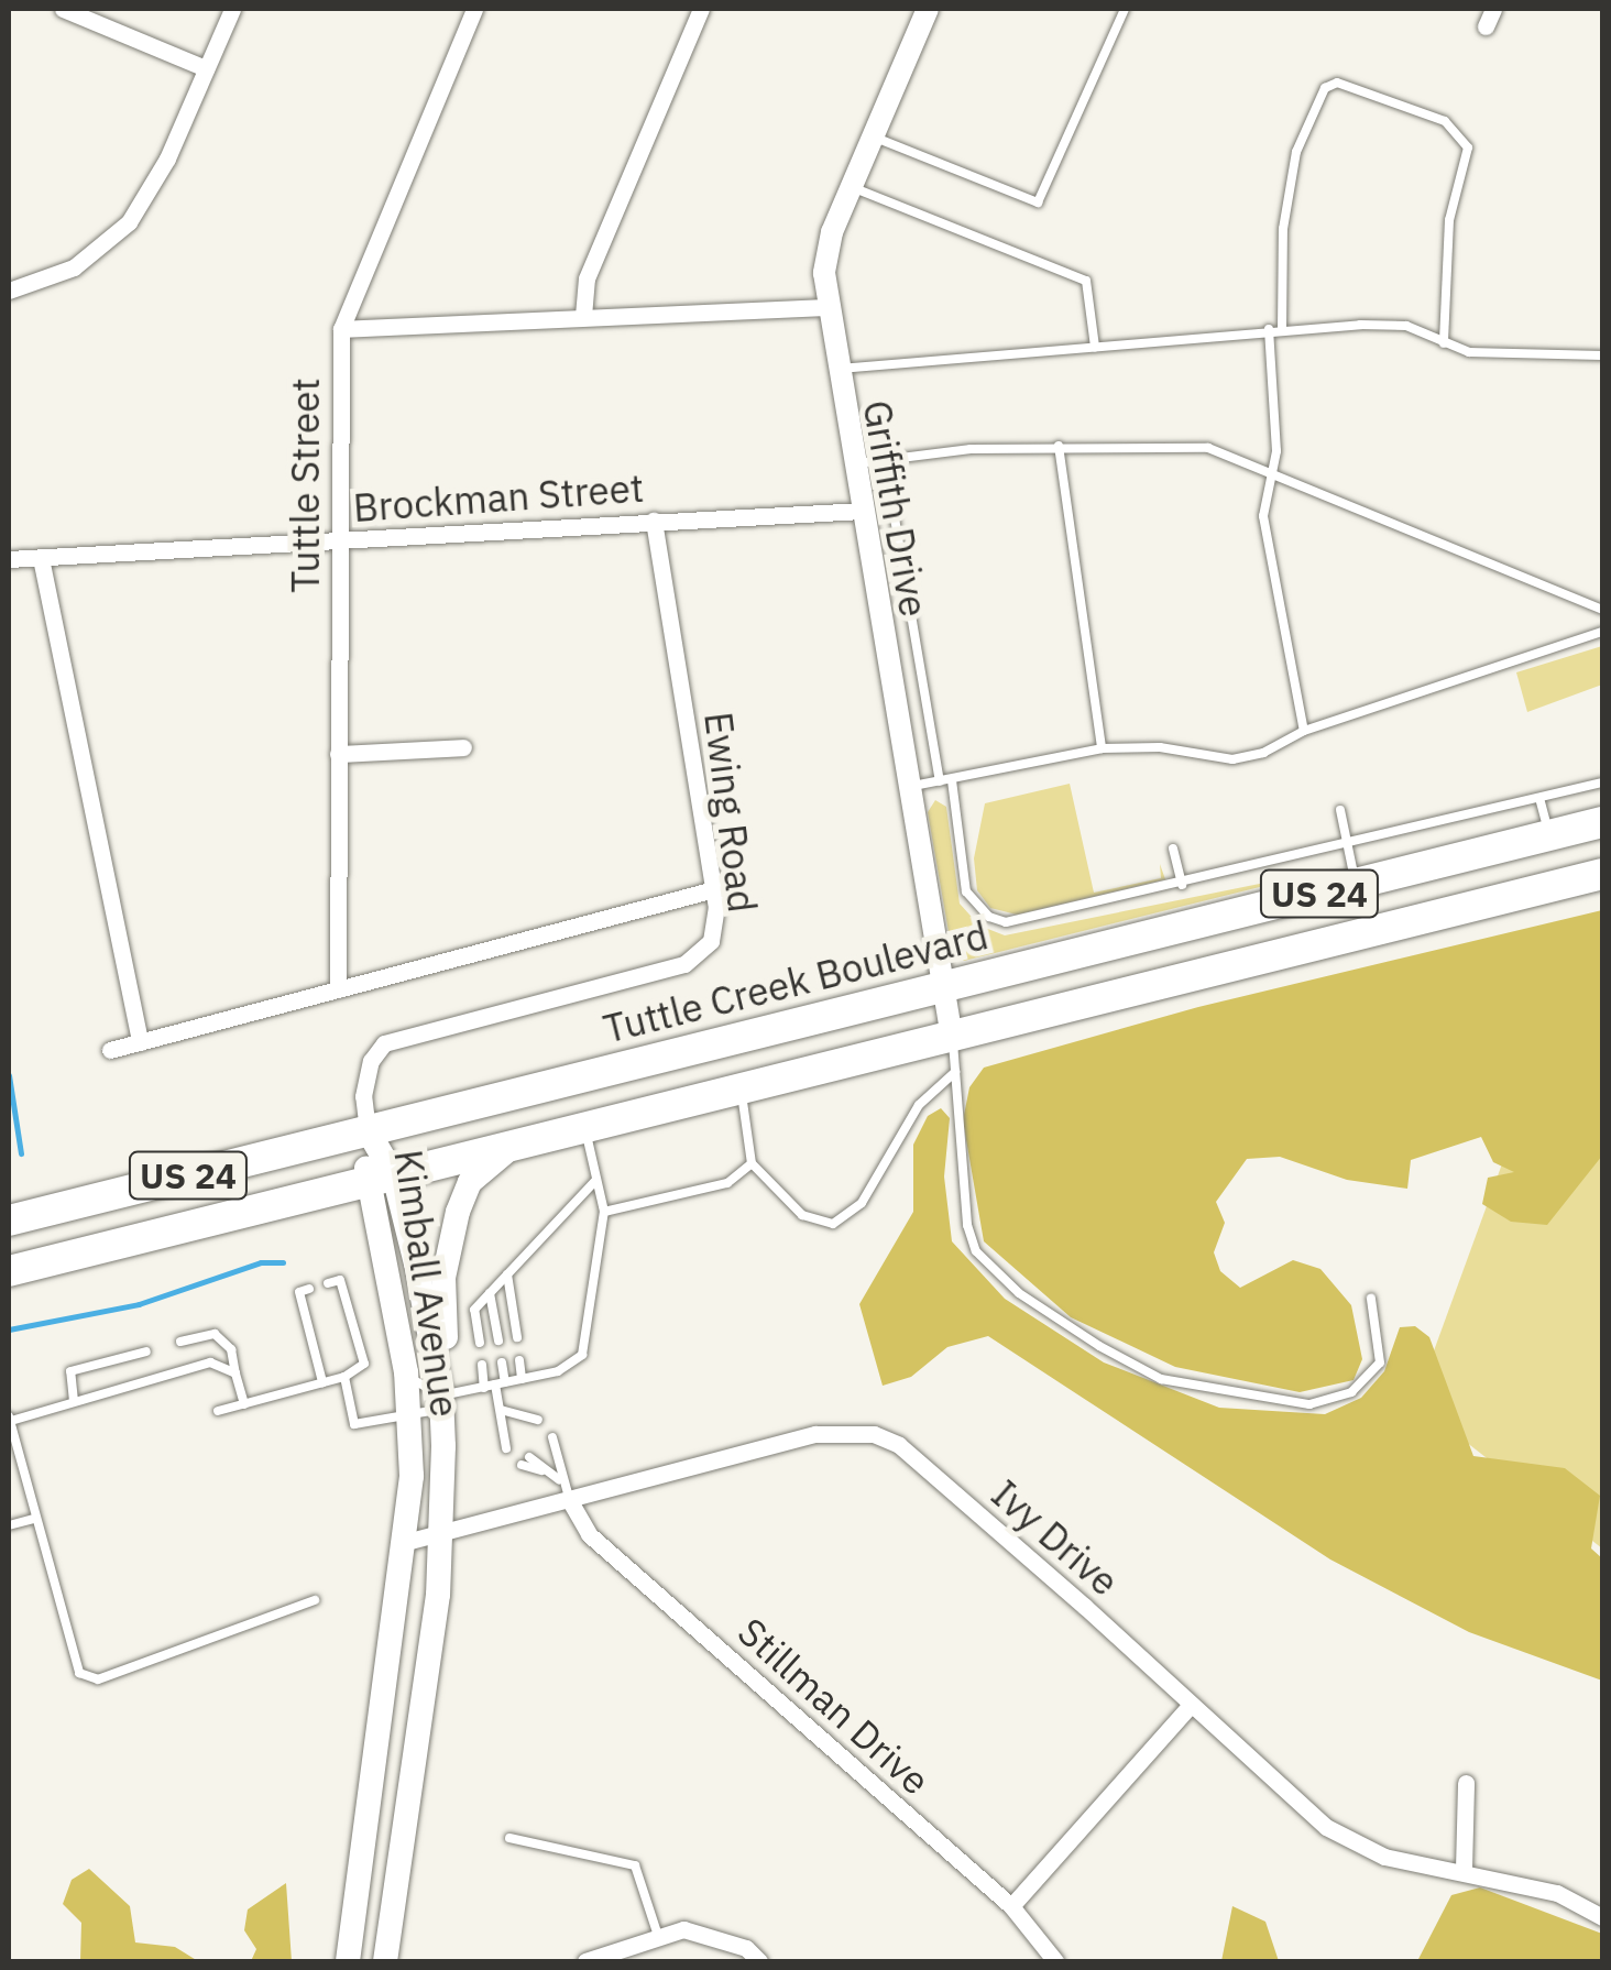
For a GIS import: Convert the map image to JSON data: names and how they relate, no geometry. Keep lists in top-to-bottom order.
{
  "streets": {
    "highway": ["US 24", "Tuttle Creek Boulevard"],
    "main road": ["Kimball Avenue"],
    "street": [
      "Tuttle Street",
      "Brockman Street",
      "Griffith Drive",
      "Ewing Road",
      "Ivy Drive",
      "Stillman Drive"
    ]
  },
  "crossings": [
    ["Tuttle Street", "Brockman Street"],
    ["Brockman Street", "Griffith Drive"],
    ["Brockman Street", "Ewing Road"],
    ["Griffith Drive", "US 24"],
    ["Griffith Drive", "Tuttle Creek Boulevard"],
    ["Ewing Road", "Tuttle Creek Boulevard"],
    ["Ewing Road", "Kimball Avenue"],
    ["US 24", "Kimball Avenue"],
    ["Tuttle Creek Boulevard", "Kimball Avenue"],
    ["Kimball Avenue", "Ivy Drive"],
    ["Ivy Drive", "Stillman Drive"]
  ]
}
